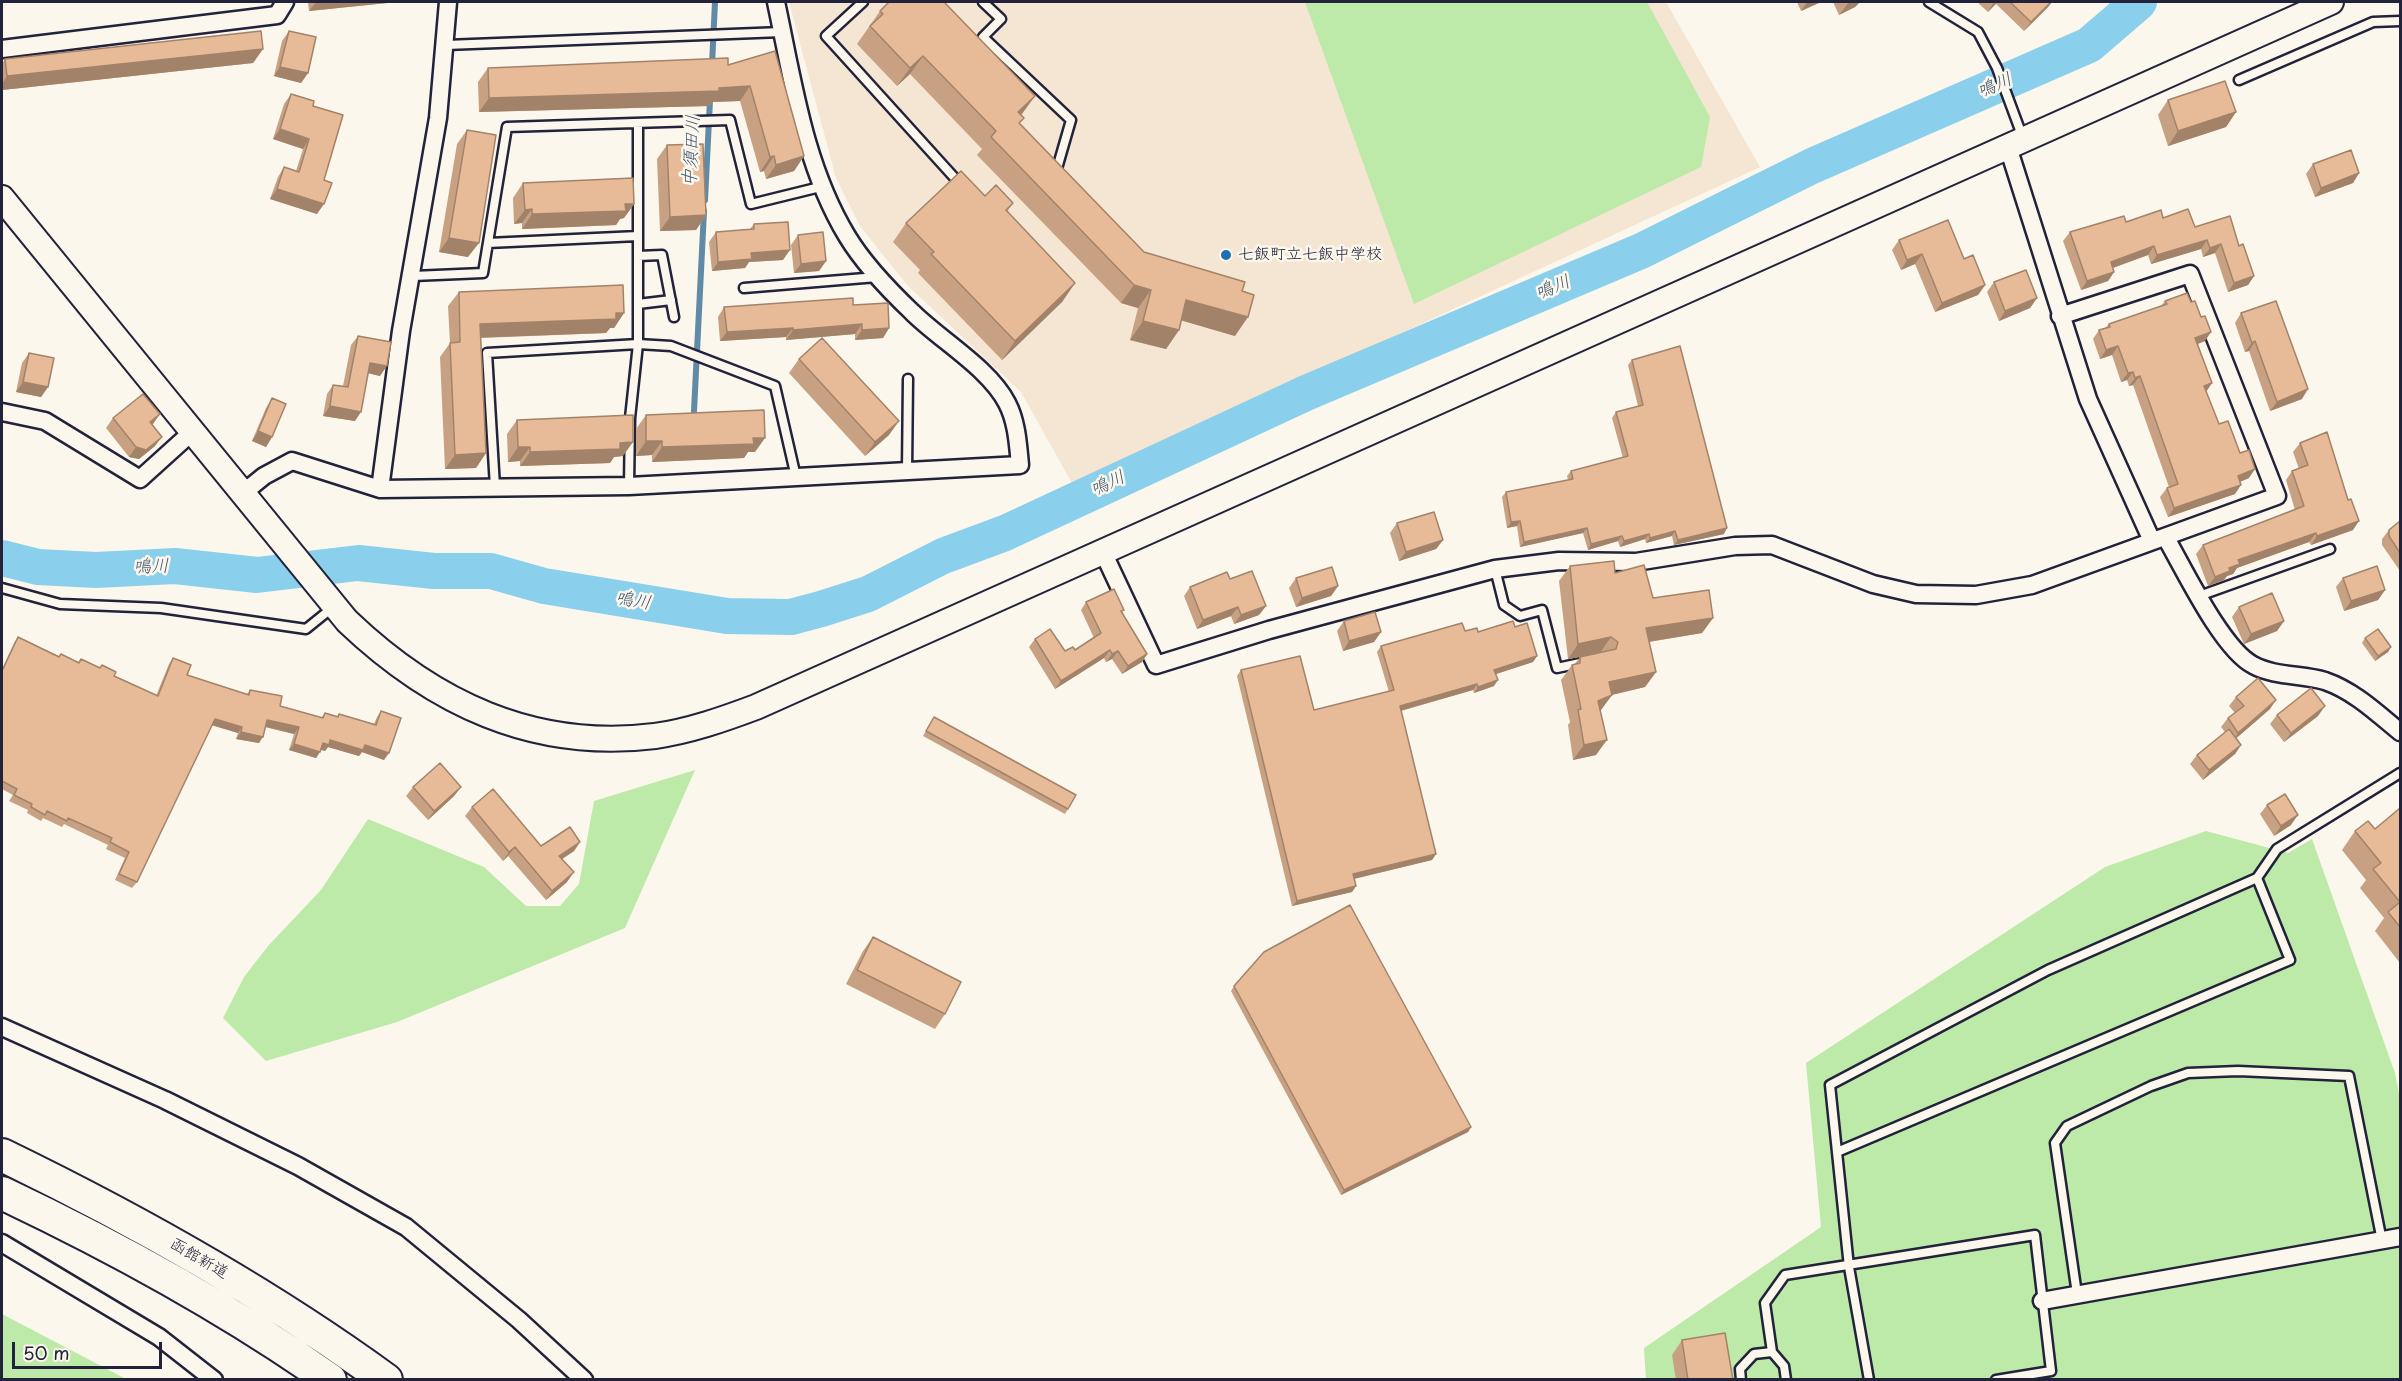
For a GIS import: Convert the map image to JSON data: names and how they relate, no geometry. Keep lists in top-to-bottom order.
{
  "streets": {
    "highway": ["函館新道"]
  },
  "water": ["鳴川", "中須田川"],
  "places": ["七飯町立七飯中学校"],
  "scale_bar": "50 m"
}
